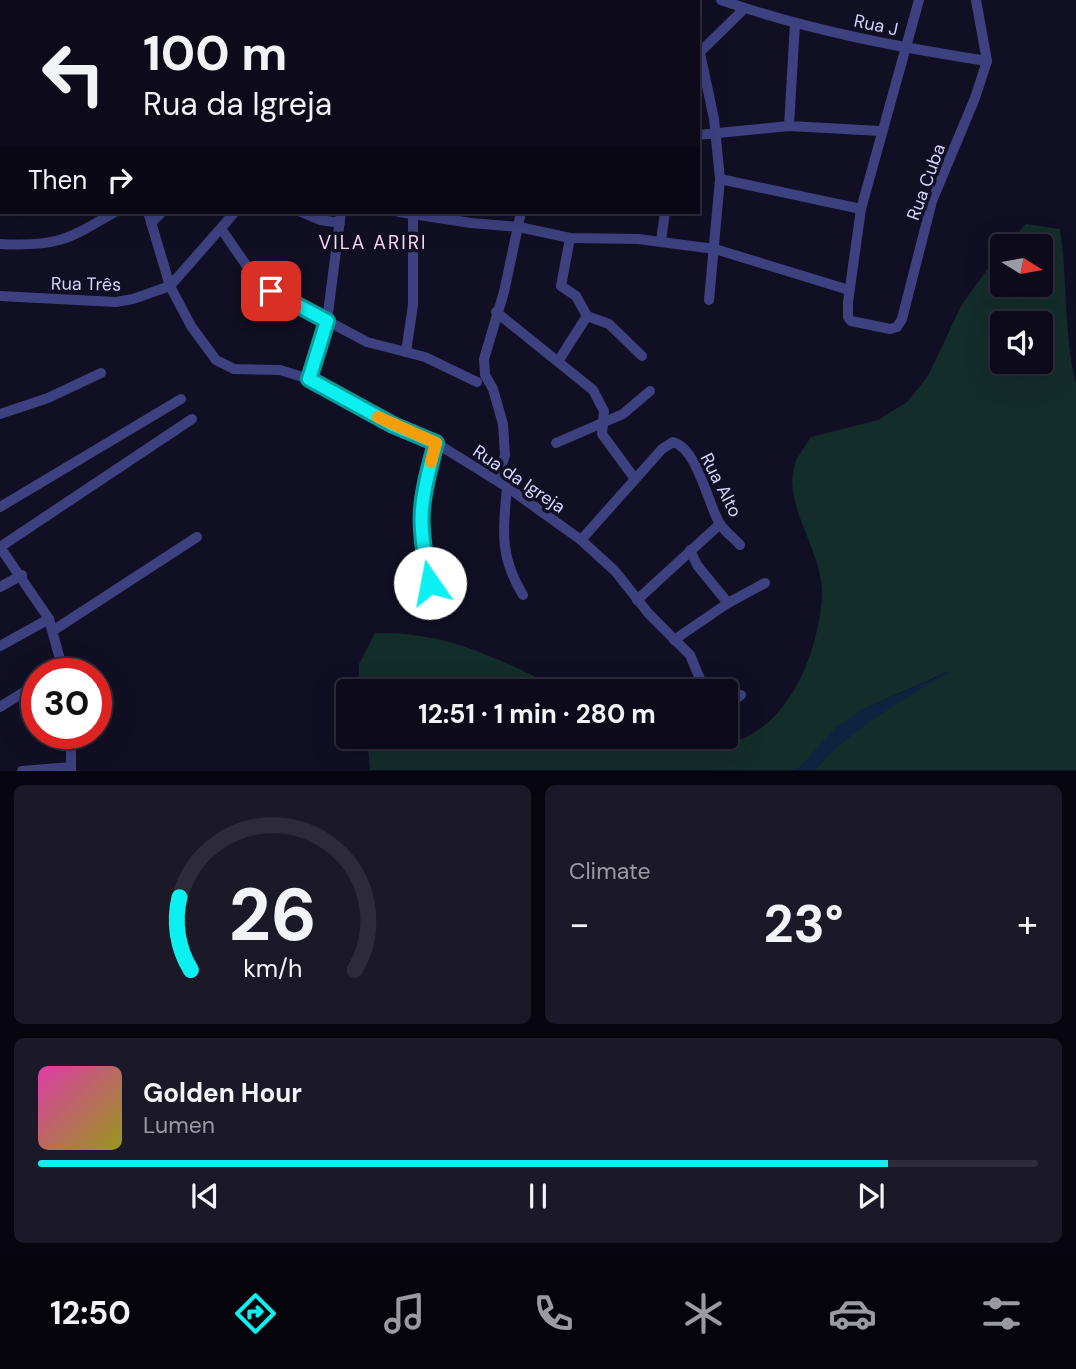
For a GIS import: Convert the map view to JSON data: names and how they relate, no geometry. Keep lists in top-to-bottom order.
{
  "streets": {
    "street": [
      "Rua J",
      "Rua Cuba",
      "Rua Três",
      "Rua da Igreja",
      "Rua Alto"
    ]
  },
  "crossings": [
    ["Rua J", "Rua Cuba"],
    ["Rua Três", "Rua da Igreja"]
  ],
  "districts": ["VILA ARIRI"],
  "north": "right",
  "page": {
    "turn": ["100 m", "Rua da Igreja"],
    "then": "Then",
    "limit": "30",
    "trip": "12:51 · 1 min · 280 m",
    "tile": "Climate",
    "heat": ["−", "23°", "+"],
    "song": ["Golden Hour", "Lumen"],
    "tabs": "12:50",
    "gauge": ["26", "km/h"]
  }
}
